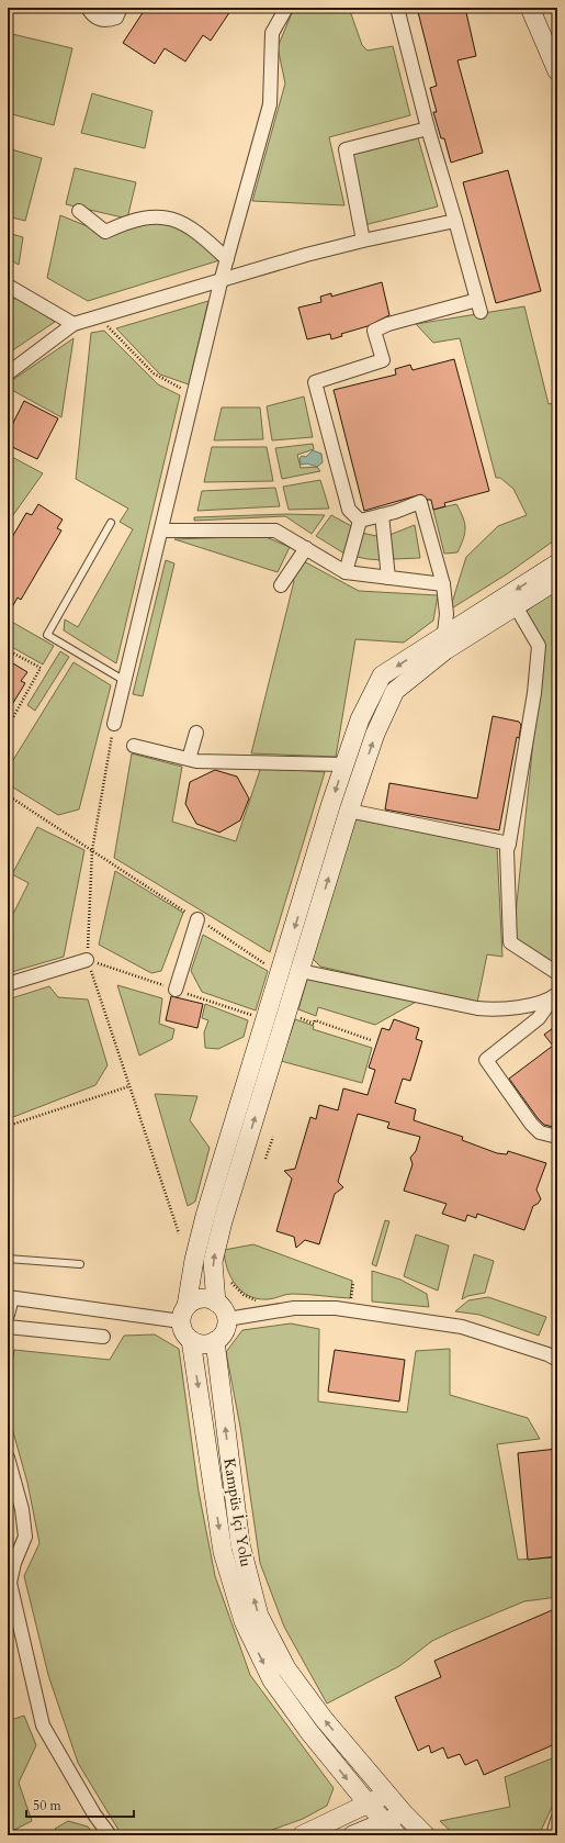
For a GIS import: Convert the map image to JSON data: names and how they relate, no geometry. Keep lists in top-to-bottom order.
{
  "streets": {
    "street": ["Kampüs İçi Yolu"]
  },
  "scale_bar": "50 m"
}
